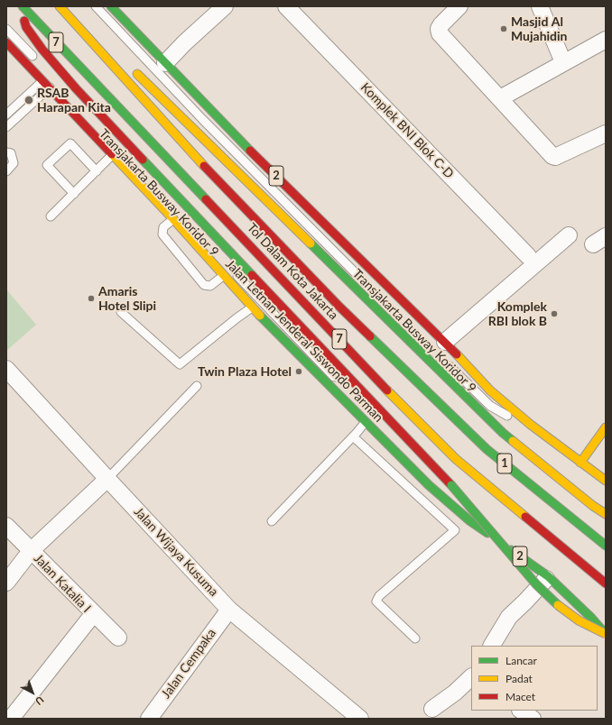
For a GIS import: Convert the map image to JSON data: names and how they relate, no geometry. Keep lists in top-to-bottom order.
{
  "streets": {
    "main road": [
      "7",
      "2",
      "Tol Dalam Kota Jakarta",
      "Jalan Letnan Jenderal Siswondo Parman",
      "1"
    ],
    "street": [
      "Komplek BNI Blok C-D",
      "Jalan Wijaya Kusuma",
      "Jalan Katalia I",
      "Jalan Cempaka"
    ],
    "lane": ["Transjakarta Busway Koridor 9"]
  },
  "crossings": [
    ["2", "Transjakarta Busway Koridor 9"],
    ["Jalan Wijaya Kusuma", "Jalan Cempaka"]
  ],
  "places": [
    "Masjid Al Mujahidin",
    "RSAB Harapan Kita",
    "Amaris Hotel Slipi",
    "Komplek RBI blok B",
    "Twin Plaza Hotel"
  ],
  "legend": ["Lancar", "Padat", "Macet"],
  "north": "bottom right"
}
